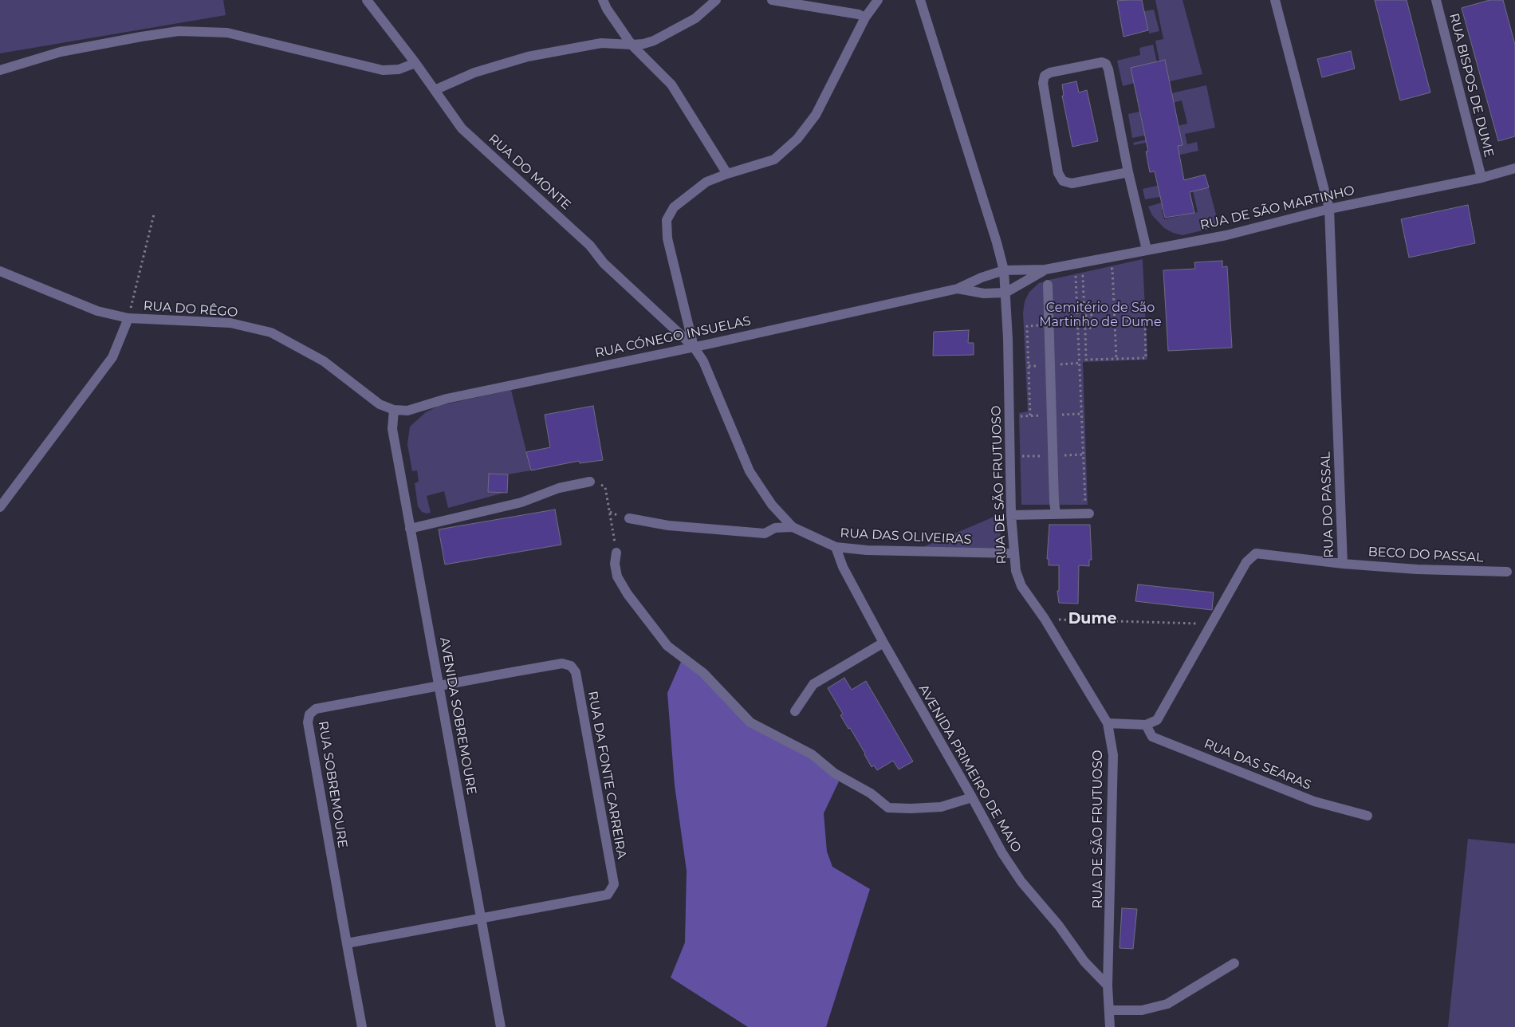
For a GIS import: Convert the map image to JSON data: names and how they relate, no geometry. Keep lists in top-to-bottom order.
{
  "streets": {
    "street": [
      "RUA BISPOS DE DUME",
      "RUA DO MONTE",
      "RUA DE SÃO MARTINHO",
      "RUA DO RÊGO",
      "RUA CÓNEGO INSUELAS",
      "RUA DE SÃO FRUTUOSO",
      "RUA DO PASSAL",
      "RUA DAS OLIVEIRAS",
      "BECO DO PASSAL",
      "AVENIDA SOBREMOURE",
      "RUA DAS SEARAS",
      "AVENIDA PRIMEIRO DE MAIO",
      "RUA DA FONTE CARREIRA",
      "RUA SOBREMOURE"
    ]
  },
  "crossings": [
    ["RUA BISPOS DE DUME", "RUA DE SÃO MARTINHO"],
    ["RUA DO MONTE", "RUA CÓNEGO INSUELAS"],
    ["RUA DO MONTE", "RUA DAS OLIVEIRAS"],
    ["RUA DE SÃO MARTINHO", "RUA CÓNEGO INSUELAS"],
    ["RUA DE SÃO MARTINHO", "RUA DE SÃO FRUTUOSO"],
    ["RUA DE SÃO MARTINHO", "RUA DO PASSAL"],
    ["RUA DO RÊGO", "RUA CÓNEGO INSUELAS"],
    ["RUA DO RÊGO", "AVENIDA SOBREMOURE"],
    ["RUA CÓNEGO INSUELAS", "RUA DE SÃO FRUTUOSO"],
    ["RUA CÓNEGO INSUELAS", "RUA DAS OLIVEIRAS"],
    ["RUA CÓNEGO INSUELAS", "AVENIDA SOBREMOURE"],
    ["RUA DE SÃO FRUTUOSO", "RUA DAS OLIVEIRAS"],
    ["RUA DE SÃO FRUTUOSO", "AVENIDA PRIMEIRO DE MAIO"],
    ["RUA DO PASSAL", "BECO DO PASSAL"],
    ["RUA DO PASSAL", "RUA DAS SEARAS"],
    ["RUA DAS OLIVEIRAS", "AVENIDA PRIMEIRO DE MAIO"],
    ["AVENIDA SOBREMOURE", "RUA DA FONTE CARREIRA"],
    ["AVENIDA SOBREMOURE", "RUA SOBREMOURE"],
    ["RUA DA FONTE CARREIRA", "RUA SOBREMOURE"]
  ],
  "districts": ["Dume"],
  "parks": ["Cemitério de São Martinho de Dume"]
}
